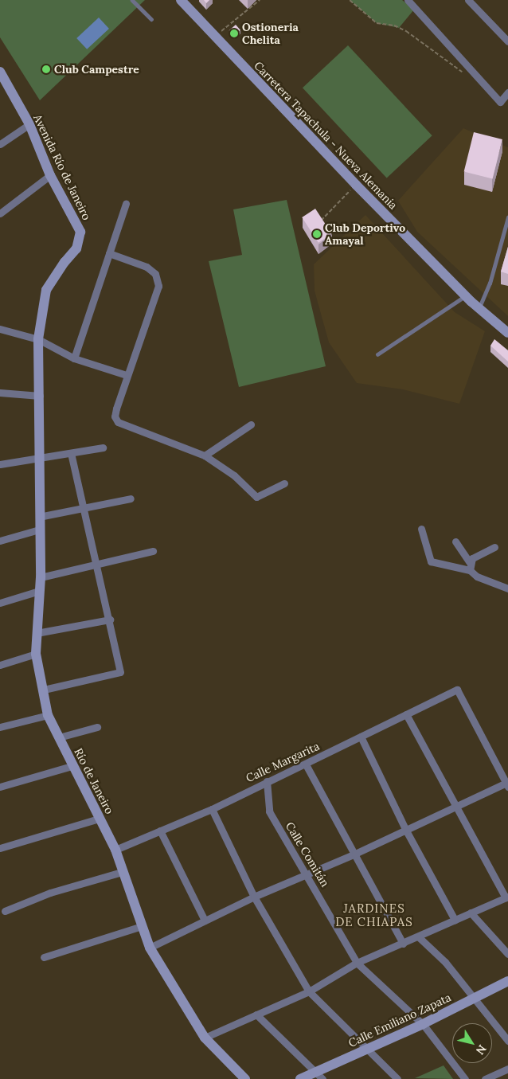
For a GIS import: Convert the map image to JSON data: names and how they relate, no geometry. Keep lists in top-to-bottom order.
{
  "streets": {
    "street": [
      "Carretera Tapachula - Nueva Alemania",
      "Avenida Río de Janeiro",
      "Calle Margarita",
      "Río de Janeiro",
      "Calle Comitán",
      "Calle Emiliano Zapata"
    ]
  },
  "crossings": [
    ["Avenida Río de Janeiro", "Río de Janeiro"],
    ["Calle Margarita", "Río de Janeiro"],
    ["Calle Margarita", "Calle Comitán"],
    ["Calle Comitán", "Calle Emiliano Zapata"]
  ],
  "districts": ["JARDINES DE CHIAPAS"],
  "places": ["Ostioneria Chelita", "Club Campestre", "Club Deportivo Amayal"],
  "north": "bottom right"
}
